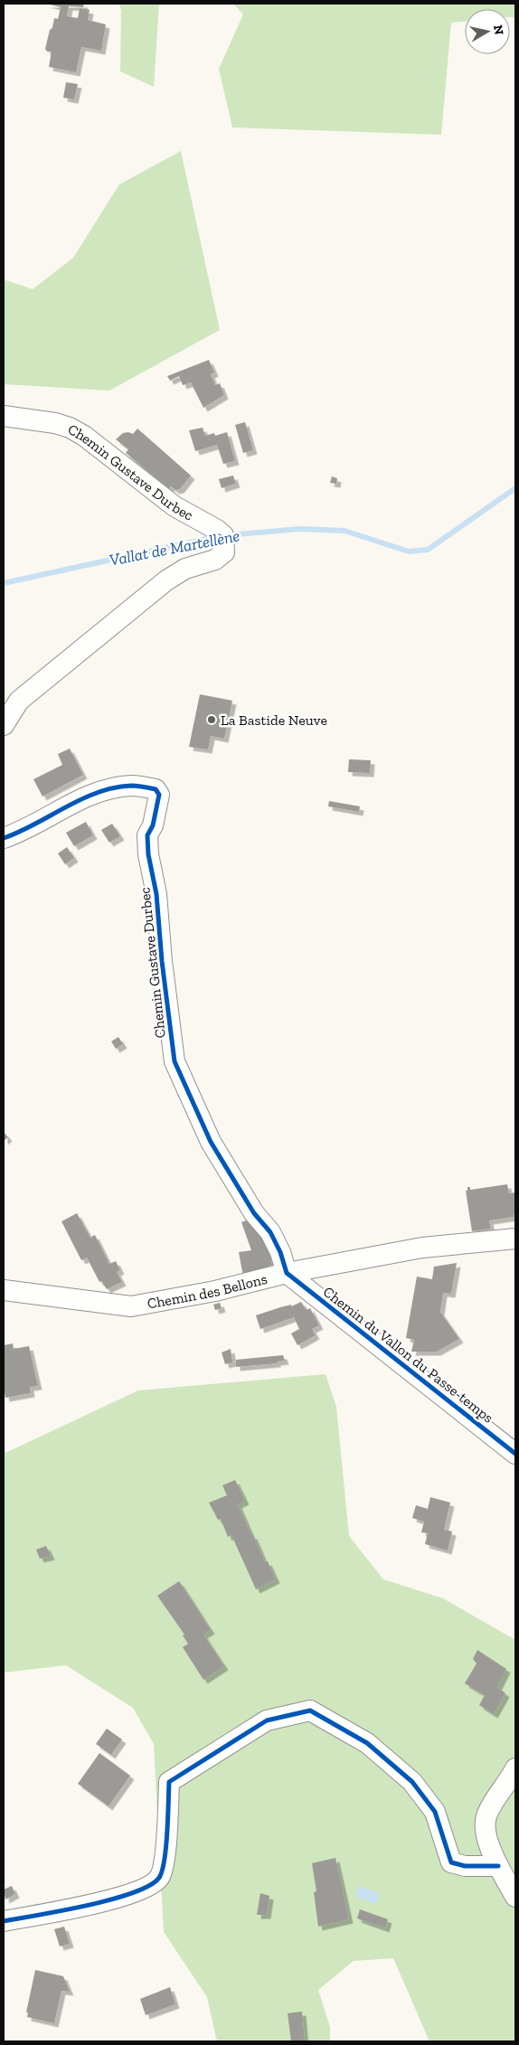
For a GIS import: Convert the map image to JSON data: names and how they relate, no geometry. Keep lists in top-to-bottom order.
{
  "streets": {
    "street": ["Chemin Gustave Durbec", "Chemin des Bellons", "Chemin du Vallon du Passe-temps"]
  },
  "crossings": [
    ["Chemin Gustave Durbec", "Chemin des Bellons"],
    ["Chemin Gustave Durbec", "Chemin du Vallon du Passe-temps"],
    ["Chemin des Bellons", "Chemin du Vallon du Passe-temps"]
  ],
  "water": ["Vallat de Martellène"],
  "places": ["La Bastide Neuve"],
  "north": "right"
}
